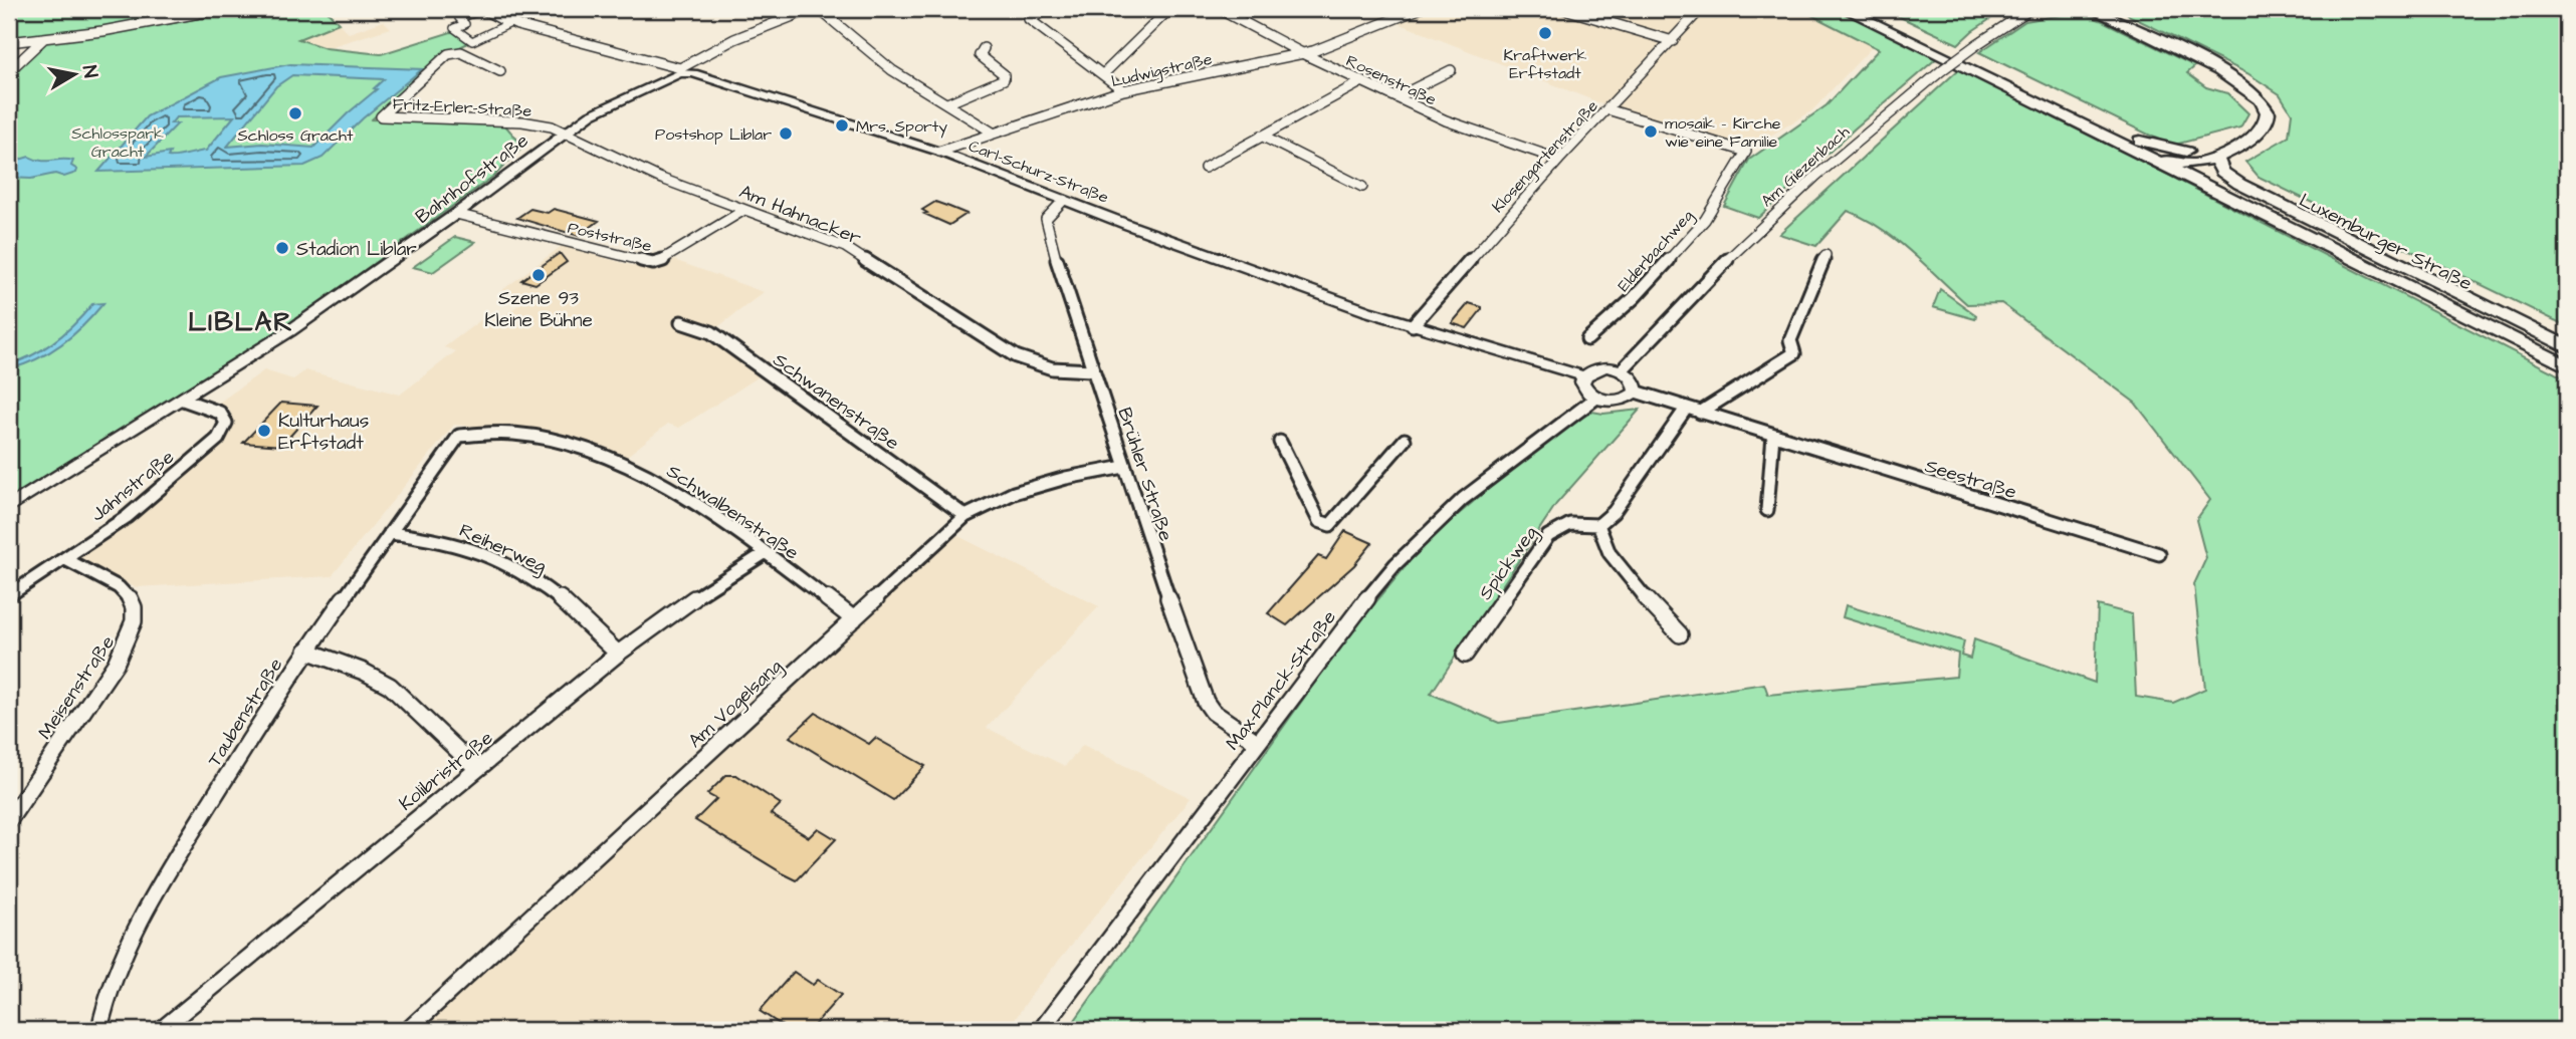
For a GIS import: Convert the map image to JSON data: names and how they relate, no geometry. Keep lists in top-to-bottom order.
{
  "streets": {
    "main road": ["Luxemburger Straße"],
    "street": [
      "Ludwigstraße",
      "Rosenstraße",
      "Fritz-Erler-Straße",
      "Klosengartenstraße",
      "Am Giezenbach",
      "Carl-Schurz-Straße",
      "Bahnhofstraße",
      "Am Hahnacker",
      "Poststraße",
      "Elderbachweg",
      "Schwanenstraße",
      "Brühler Straße",
      "Seestraße",
      "Jahnstraße",
      "Schwalbenstraße",
      "Reiherweg",
      "Spickweg",
      "Max-Planck-Straße",
      "Meisenstraße",
      "Am Vogelsang",
      "Taubenstraße",
      "Kolibristraße"
    ]
  },
  "crossings": [
    ["Ludwigstraße", "Rosenstraße"],
    ["Ludwigstraße", "Carl-Schurz-Straße"],
    ["Rosenstraße", "Klosengartenstraße"],
    ["Fritz-Erler-Straße", "Bahnhofstraße"],
    ["Fritz-Erler-Straße", "Am Hahnacker"],
    ["Klosengartenstraße", "Carl-Schurz-Straße"],
    ["Klosengartenstraße", "Elderbachweg"],
    ["Carl-Schurz-Straße", "Bahnhofstraße"],
    ["Carl-Schurz-Straße", "Brühler Straße"],
    ["Bahnhofstraße", "Am Hahnacker"],
    ["Bahnhofstraße", "Poststraße"],
    ["Bahnhofstraße", "Jahnstraße"],
    ["Am Hahnacker", "Poststraße"],
    ["Am Hahnacker", "Brühler Straße"],
    ["Schwanenstraße", "Am Vogelsang"],
    ["Brühler Straße", "Max-Planck-Straße"],
    ["Brühler Straße", "Am Vogelsang"],
    ["Jahnstraße", "Meisenstraße"],
    ["Schwalbenstraße", "Am Vogelsang"],
    ["Schwalbenstraße", "Taubenstraße"],
    ["Schwalbenstraße", "Kolibristraße"],
    ["Reiherweg", "Taubenstraße"],
    ["Reiherweg", "Kolibristraße"]
  ],
  "districts": ["LIBLAR"],
  "parks": ["Schlosspark Gracht"],
  "places": [
    "Kraftwerk Erftstadt",
    "Schloss Gracht",
    "Mrs. Sporty",
    "mosaik - Kirche wie eine Familie",
    "Postshop Liblar",
    "Stadion Liblar",
    "Szene 93 Kleine Bühne",
    "Kulturhaus Erftstadt"
  ],
  "north": "right"
}
